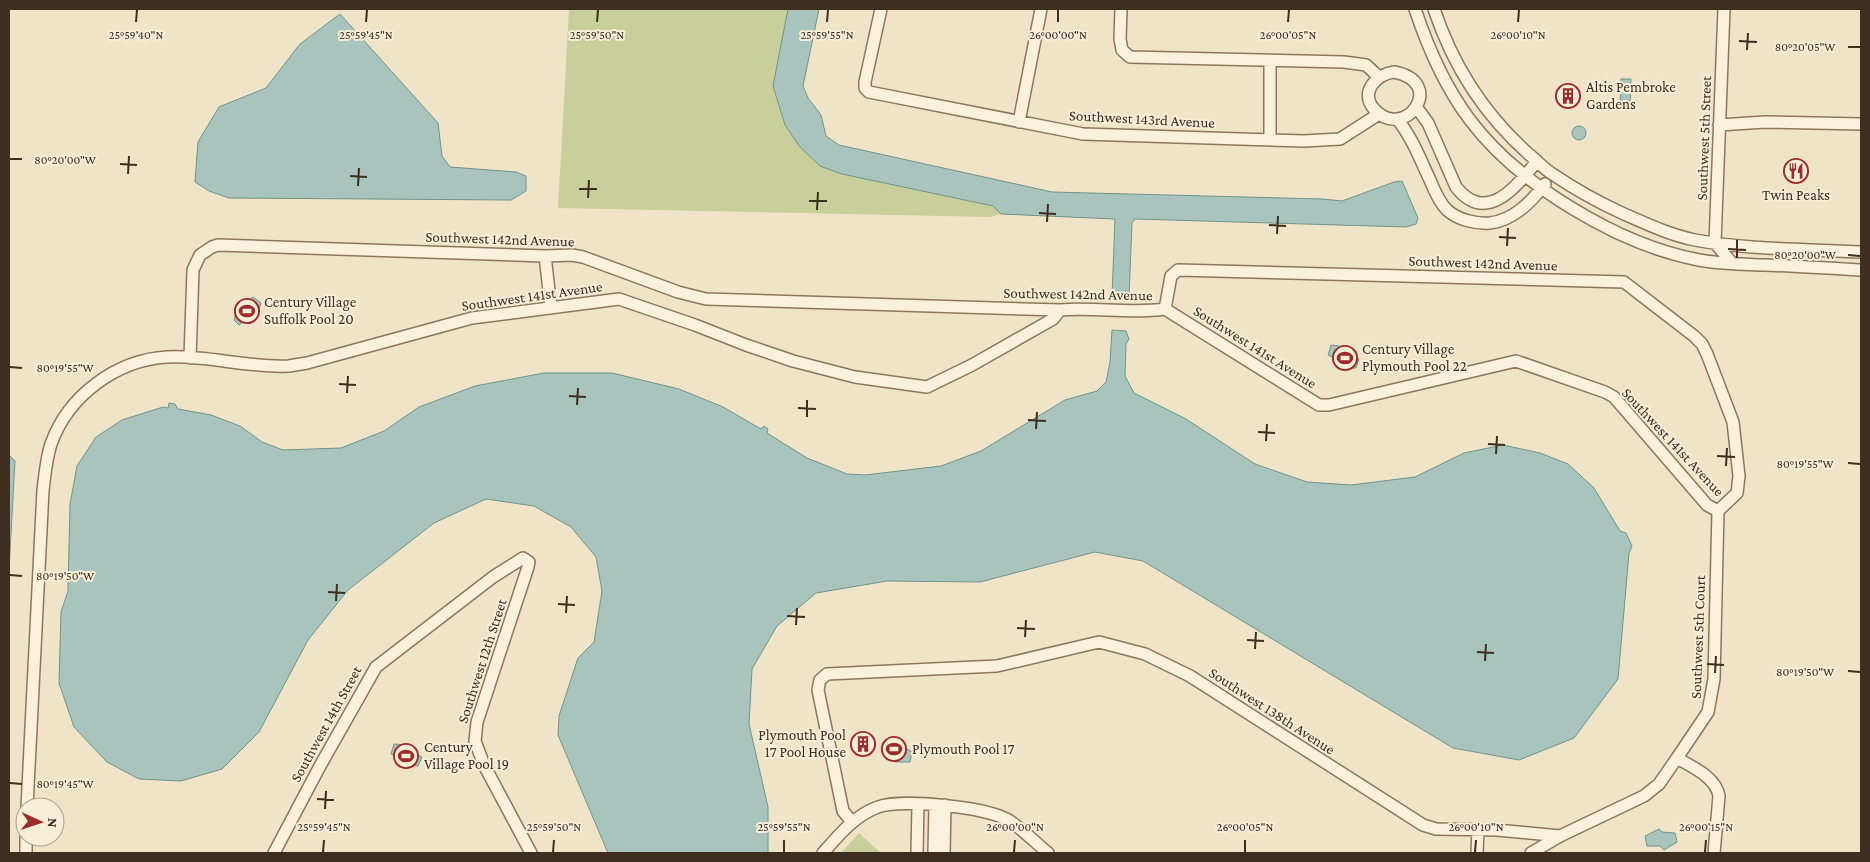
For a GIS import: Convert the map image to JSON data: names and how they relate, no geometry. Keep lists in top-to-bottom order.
{
  "streets": {
    "street": [
      "Southwest 143rd Avenue",
      "Southwest 5th Street",
      "Southwest 142nd Avenue",
      "Southwest 141st Avenue",
      "Southwest 5th Court",
      "Southwest 12th Street",
      "Southwest 138th Avenue",
      "Southwest 14th Street"
    ]
  },
  "crossings": [
    ["Southwest 142nd Avenue", "Southwest 141st Avenue"],
    ["Southwest 142nd Avenue", "Southwest 5th Court"],
    ["Southwest 141st Avenue", "Southwest 5th Court"],
    ["Southwest 12th Street", "Southwest 14th Street"]
  ],
  "places": {
    "building": ["Altis Pembroke Gardens", "Plymouth Pool 17 Pool House"],
    "restaurant": ["Twin Peaks"],
    "sports": [
      "Century Village Suffolk Pool 20",
      "Century Village Plymouth Pool 22",
      "Plymouth Pool 17",
      "Century Village Pool 19"
    ]
  },
  "north": "right",
  "coordinates": [
    "25°59'40\"N",
    "25°59'45\"N",
    "25°59'50\"N",
    "25°59'55\"N",
    "26°00'00\"N",
    "26°00'05\"N",
    "26°00'10\"N",
    "80°20'05\"W",
    "80°20'00\"W",
    "80°19'55\"W",
    "80°19'50\"W",
    "80°19'45\"W",
    "26°00'15\"N"
  ]
}
